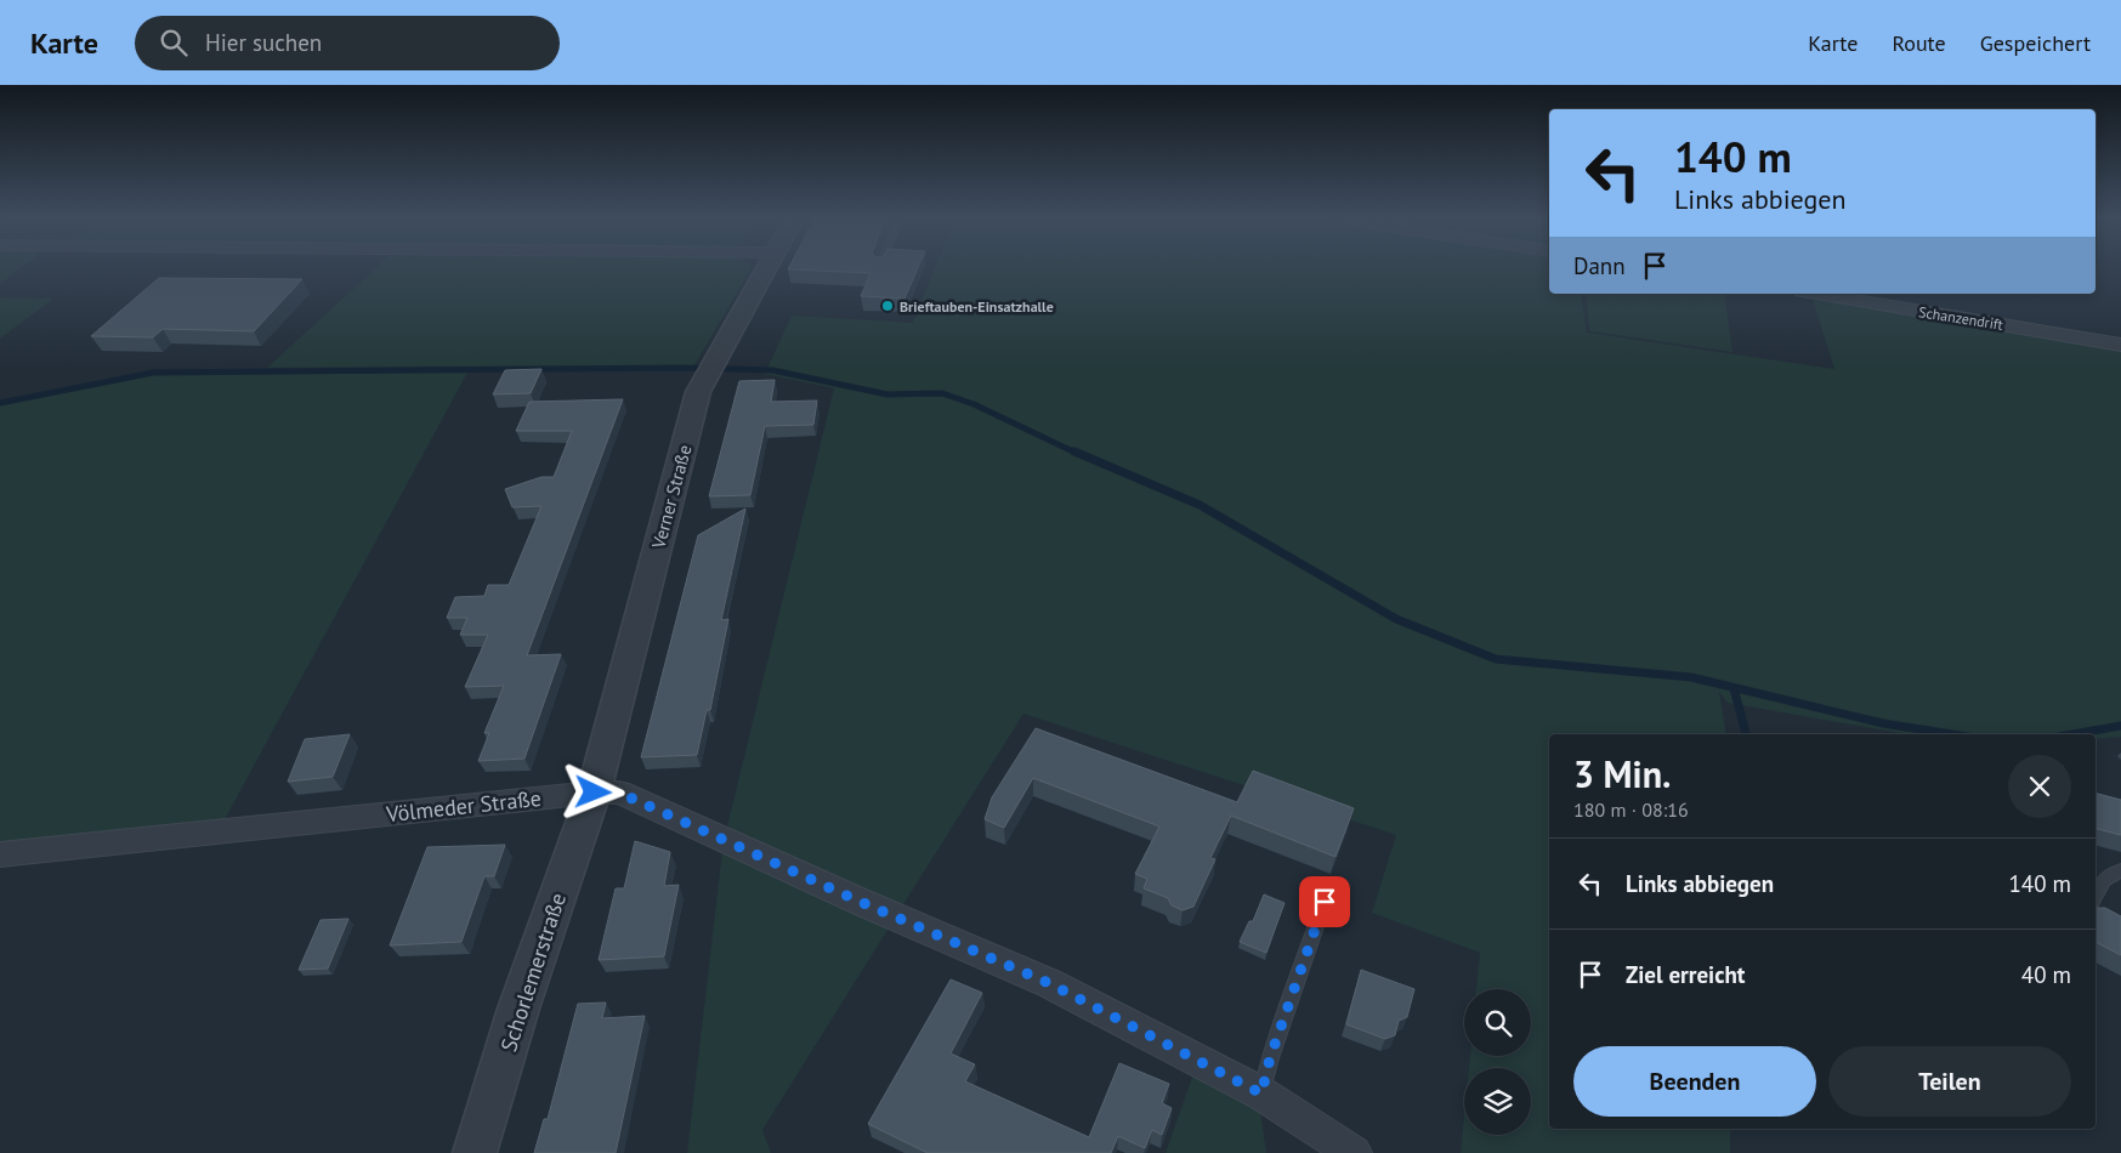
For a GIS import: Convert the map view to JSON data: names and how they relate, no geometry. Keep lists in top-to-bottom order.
{
  "streets": {
    "street": [
      "Schanzendrift",
      "Verner Straße",
      "Völmeder Straße",
      "Schorlemerstraße"
    ]
  },
  "crossings": [
    ["Verner Straße", "Völmeder Straße"],
    ["Verner Straße", "Schorlemerstraße"],
    ["Völmeder Straße", "Schorlemerstraße"]
  ],
  "places": ["Brieftauben-Einsatzhalle"],
  "page": {
    "header": "Karte",
    "search": "Hier suchen",
    "nav": ["Karte", "Route", "Gespeichert"],
    "turn": ["140 m", "Links abbiegen"],
    "then": "Dann",
    "heading": ["3 Min.", "180 m · 08:16"],
    "list": [
      {
        "name": "Links abbiegen",
        "value": "140 m"
      },
      {
        "name": "Ziel erreicht",
        "value": "40 m"
      }
    ],
    "buttons": ["Beenden", "Teilen"]
  }
}
